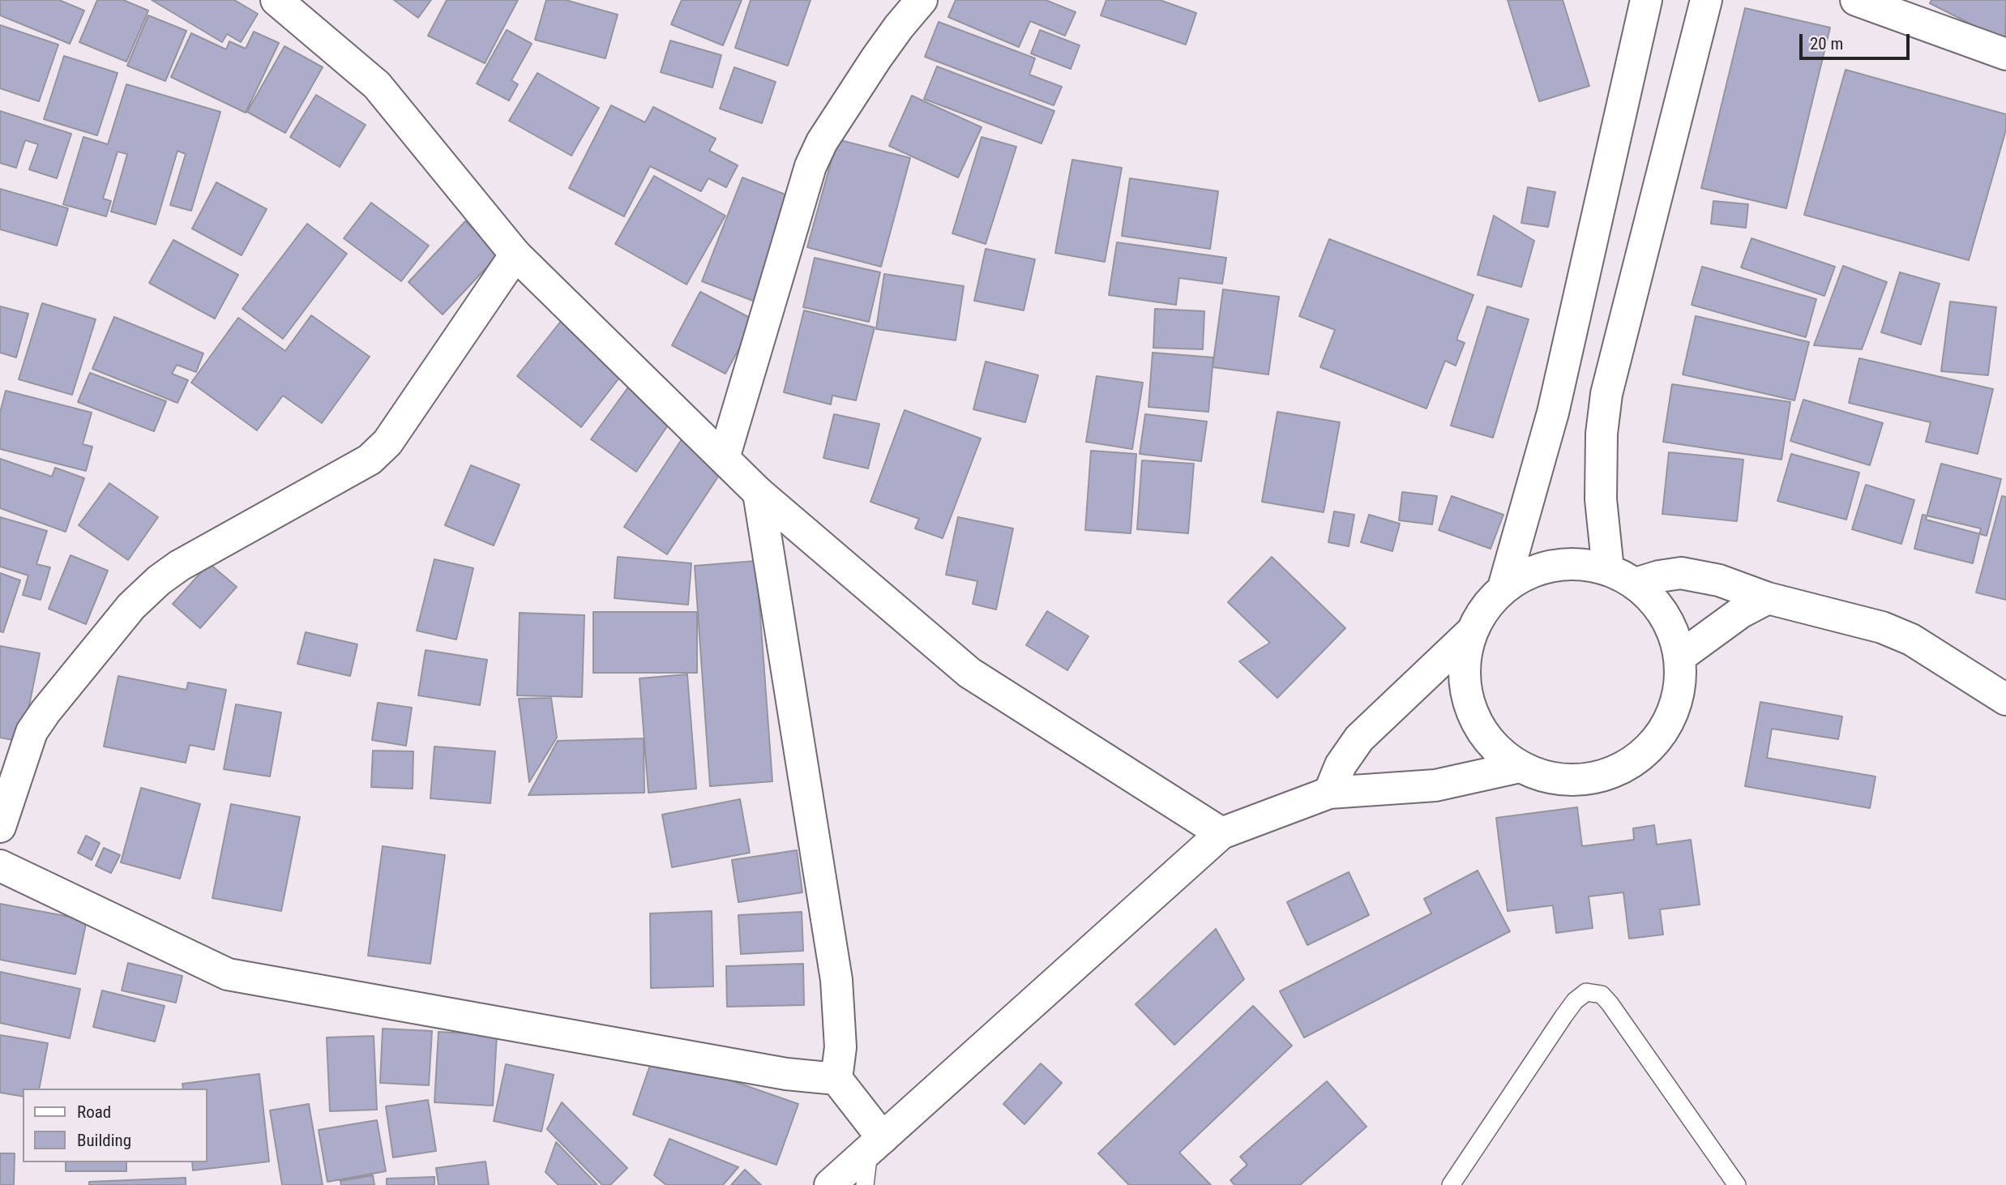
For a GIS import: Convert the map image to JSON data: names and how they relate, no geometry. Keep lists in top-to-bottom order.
{
  "legend": ["Road", "Building"],
  "scale_bar": "20 m"
}
